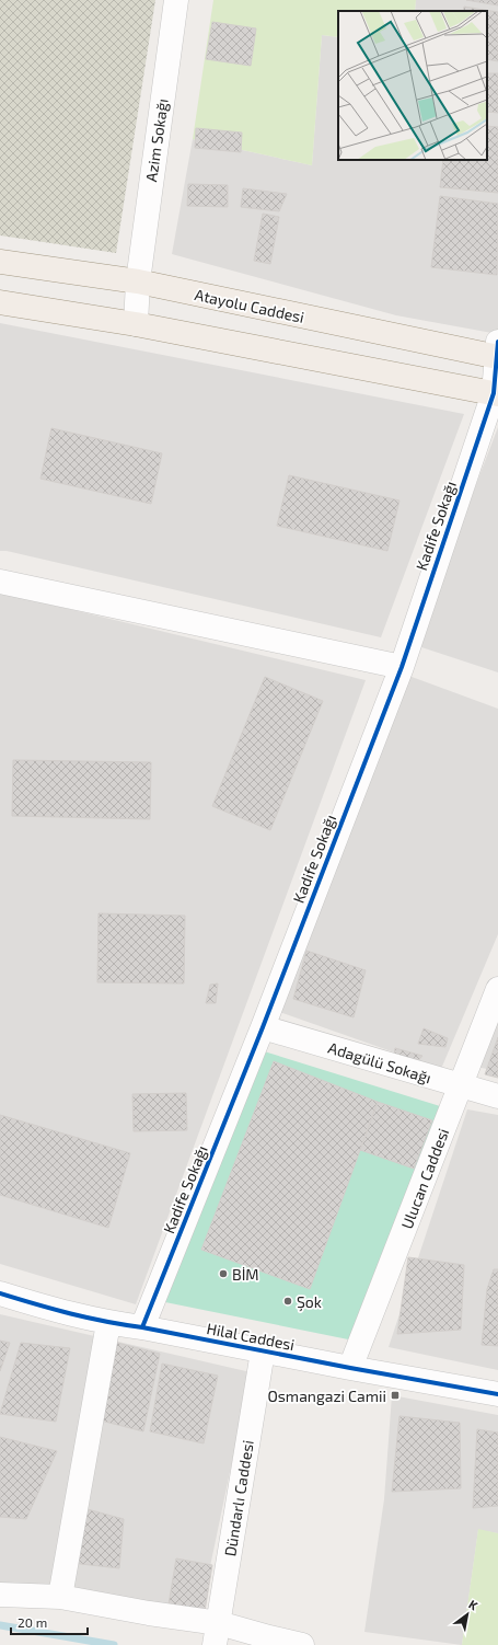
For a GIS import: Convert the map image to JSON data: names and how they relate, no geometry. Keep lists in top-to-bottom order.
{
  "streets": {
    "main road": ["Atayolu Caddesi"],
    "street": [
      "Azim Sokağı",
      "Kadife Sokağı",
      "Adagülü Sokağı",
      "Ulucan Caddesi",
      "Hilal Caddesi",
      "Dündarlı Caddesi"
    ]
  },
  "crossings": [
    ["Azim Sokağı", "Atayolu Caddesi"],
    ["Atayolu Caddesi", "Kadife Sokağı"],
    ["Kadife Sokağı", "Adagülü Sokağı"],
    ["Kadife Sokağı", "Hilal Caddesi"],
    ["Adagülü Sokağı", "Ulucan Caddesi"],
    ["Ulucan Caddesi", "Hilal Caddesi"],
    ["Hilal Caddesi", "Dündarlı Caddesi"]
  ],
  "places": {
    "other": ["BİM", "Şok"],
    "transit": ["Osmangazi Camii"]
  },
  "scale_bar": "20 m",
  "north": "top right"
}
